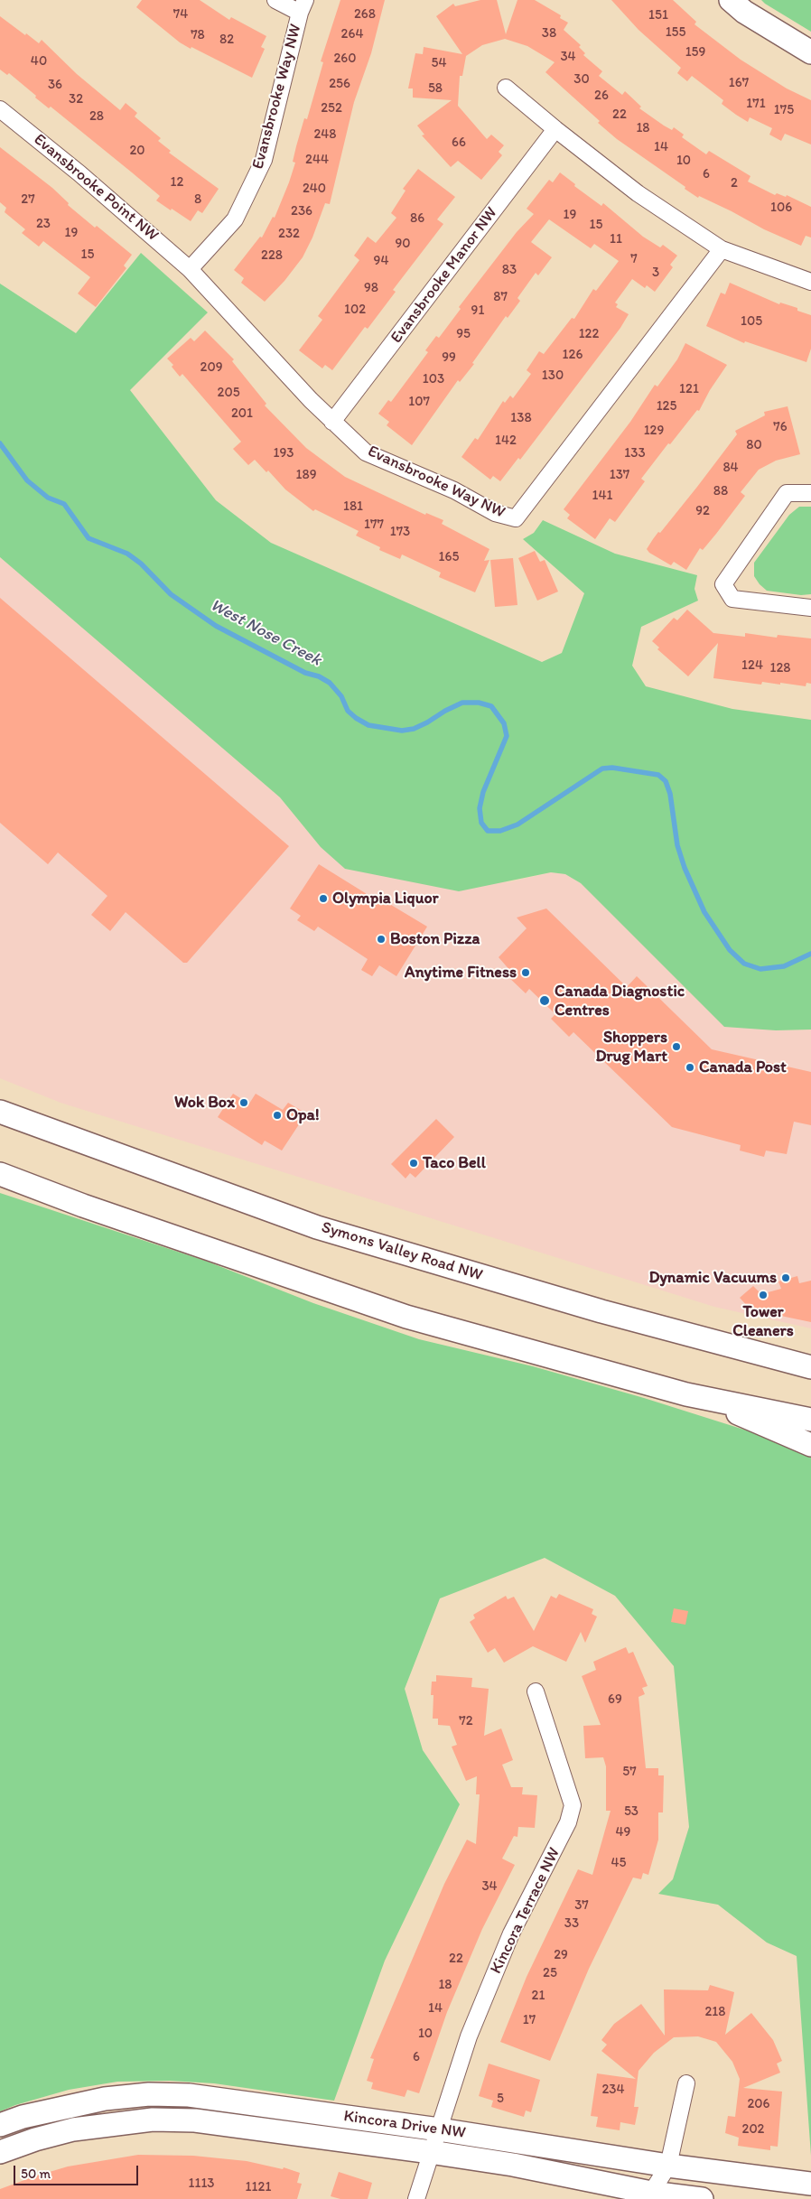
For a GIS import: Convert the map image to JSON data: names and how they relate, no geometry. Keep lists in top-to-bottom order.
{
  "streets": {
    "main road": ["Symons Valley Road NW", "Kincora Drive NW"],
    "street": [
      "Evansbrooke Way NW",
      "Evansbrooke Point NW",
      "Evansbrooke Manor NW",
      "Kincora Terrace NW"
    ]
  },
  "crossings": [
    ["Evansbrooke Way NW", "Evansbrooke Point NW"],
    ["Evansbrooke Way NW", "Evansbrooke Manor NW"],
    ["Kincora Terrace NW", "Kincora Drive NW"]
  ],
  "water": ["West Nose Creek"],
  "places": [
    "Olympia Liquor",
    "Boston Pizza",
    "Anytime Fitness",
    "Canada Diagnostic Centres",
    "Shoppers Drug Mart",
    "Canada Post",
    "Wok Box",
    "Opa!",
    "Taco Bell",
    "Dynamic Vacuums",
    "Tower Cleaners"
  ],
  "house_numbers": [
    "74",
    "268",
    "151",
    "155",
    "38",
    "264",
    "78",
    "82",
    "159",
    "34",
    "260",
    "40",
    "54",
    "30",
    "167",
    "256",
    "36",
    "58",
    "26",
    "32",
    "171",
    "252",
    "175",
    "22",
    "28",
    "18",
    "248",
    "66",
    "14",
    "20",
    "244",
    "10",
    "6",
    "12",
    "2",
    "240",
    "27",
    "8",
    "106",
    "236",
    "19",
    "86",
    "23",
    "15",
    "19",
    "232",
    "11",
    "90",
    "15",
    "228",
    "7",
    "94",
    "83",
    "3",
    "98",
    "87",
    "102",
    "91",
    "105",
    "95",
    "122",
    "126",
    "99",
    "209",
    "130",
    "103",
    "121",
    "205",
    "107",
    "125",
    "201",
    "138",
    "76",
    "129",
    "142",
    "80",
    "193",
    "133",
    "84",
    "189",
    "137",
    "88",
    "141",
    "181",
    "92",
    "177",
    "173",
    "165",
    "124",
    "128",
    "69",
    "72",
    "57",
    "53",
    "49",
    "45",
    "34",
    "37",
    "33",
    "29",
    "22",
    "25",
    "18",
    "21",
    "14",
    "218",
    "17",
    "10",
    "6",
    "234",
    "5",
    "206",
    "202",
    "1113",
    "1121"
  ],
  "scale_bar": "50 m"
}
